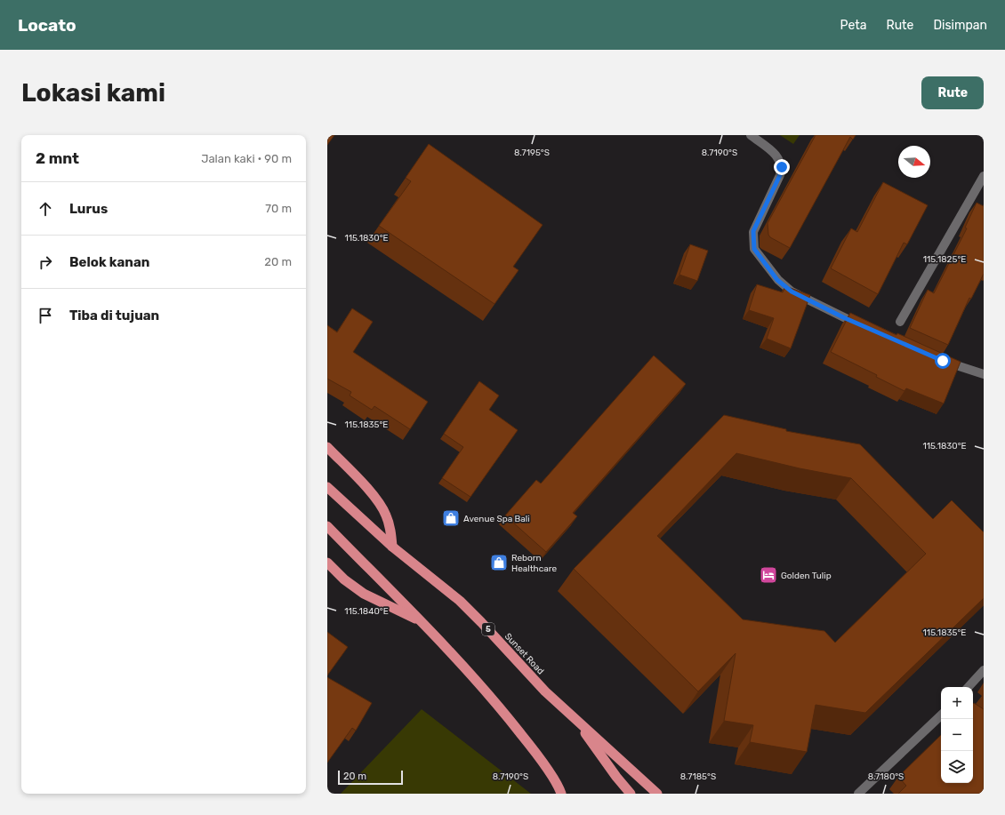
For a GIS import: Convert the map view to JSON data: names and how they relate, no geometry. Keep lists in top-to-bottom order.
{
  "streets": {
    "highway": ["5", "Sunset Road"]
  },
  "places": {
    "shop": ["Avenue Spa Bali", "Reborn Healthcare"],
    "hotel": ["Golden Tulip"]
  },
  "scale_bar": "20 m",
  "north": "right",
  "page": {
    "header": "Locato",
    "nav": ["Peta", "Rute", "Disimpan"],
    "buttons": "Rute",
    "title": "Lokasi kami",
    "heading": ["2 mnt", "Jalan kaki · 90 m"],
    "list": [
      ["Lurus", "70 m"],
      ["Belok kanan", "20 m"],
      "Tiba di tujuan"
    ],
    "map_buttons": ["+", "−"],
    "scale": "20 m"
  },
  "coordinates": [
    "8.7195°S",
    "8.7190°S",
    "115.1830°E",
    "115.1825°E",
    "115.1835°E",
    "115.1840°E",
    "8.7185°S",
    "8.7180°S"
  ]
}
